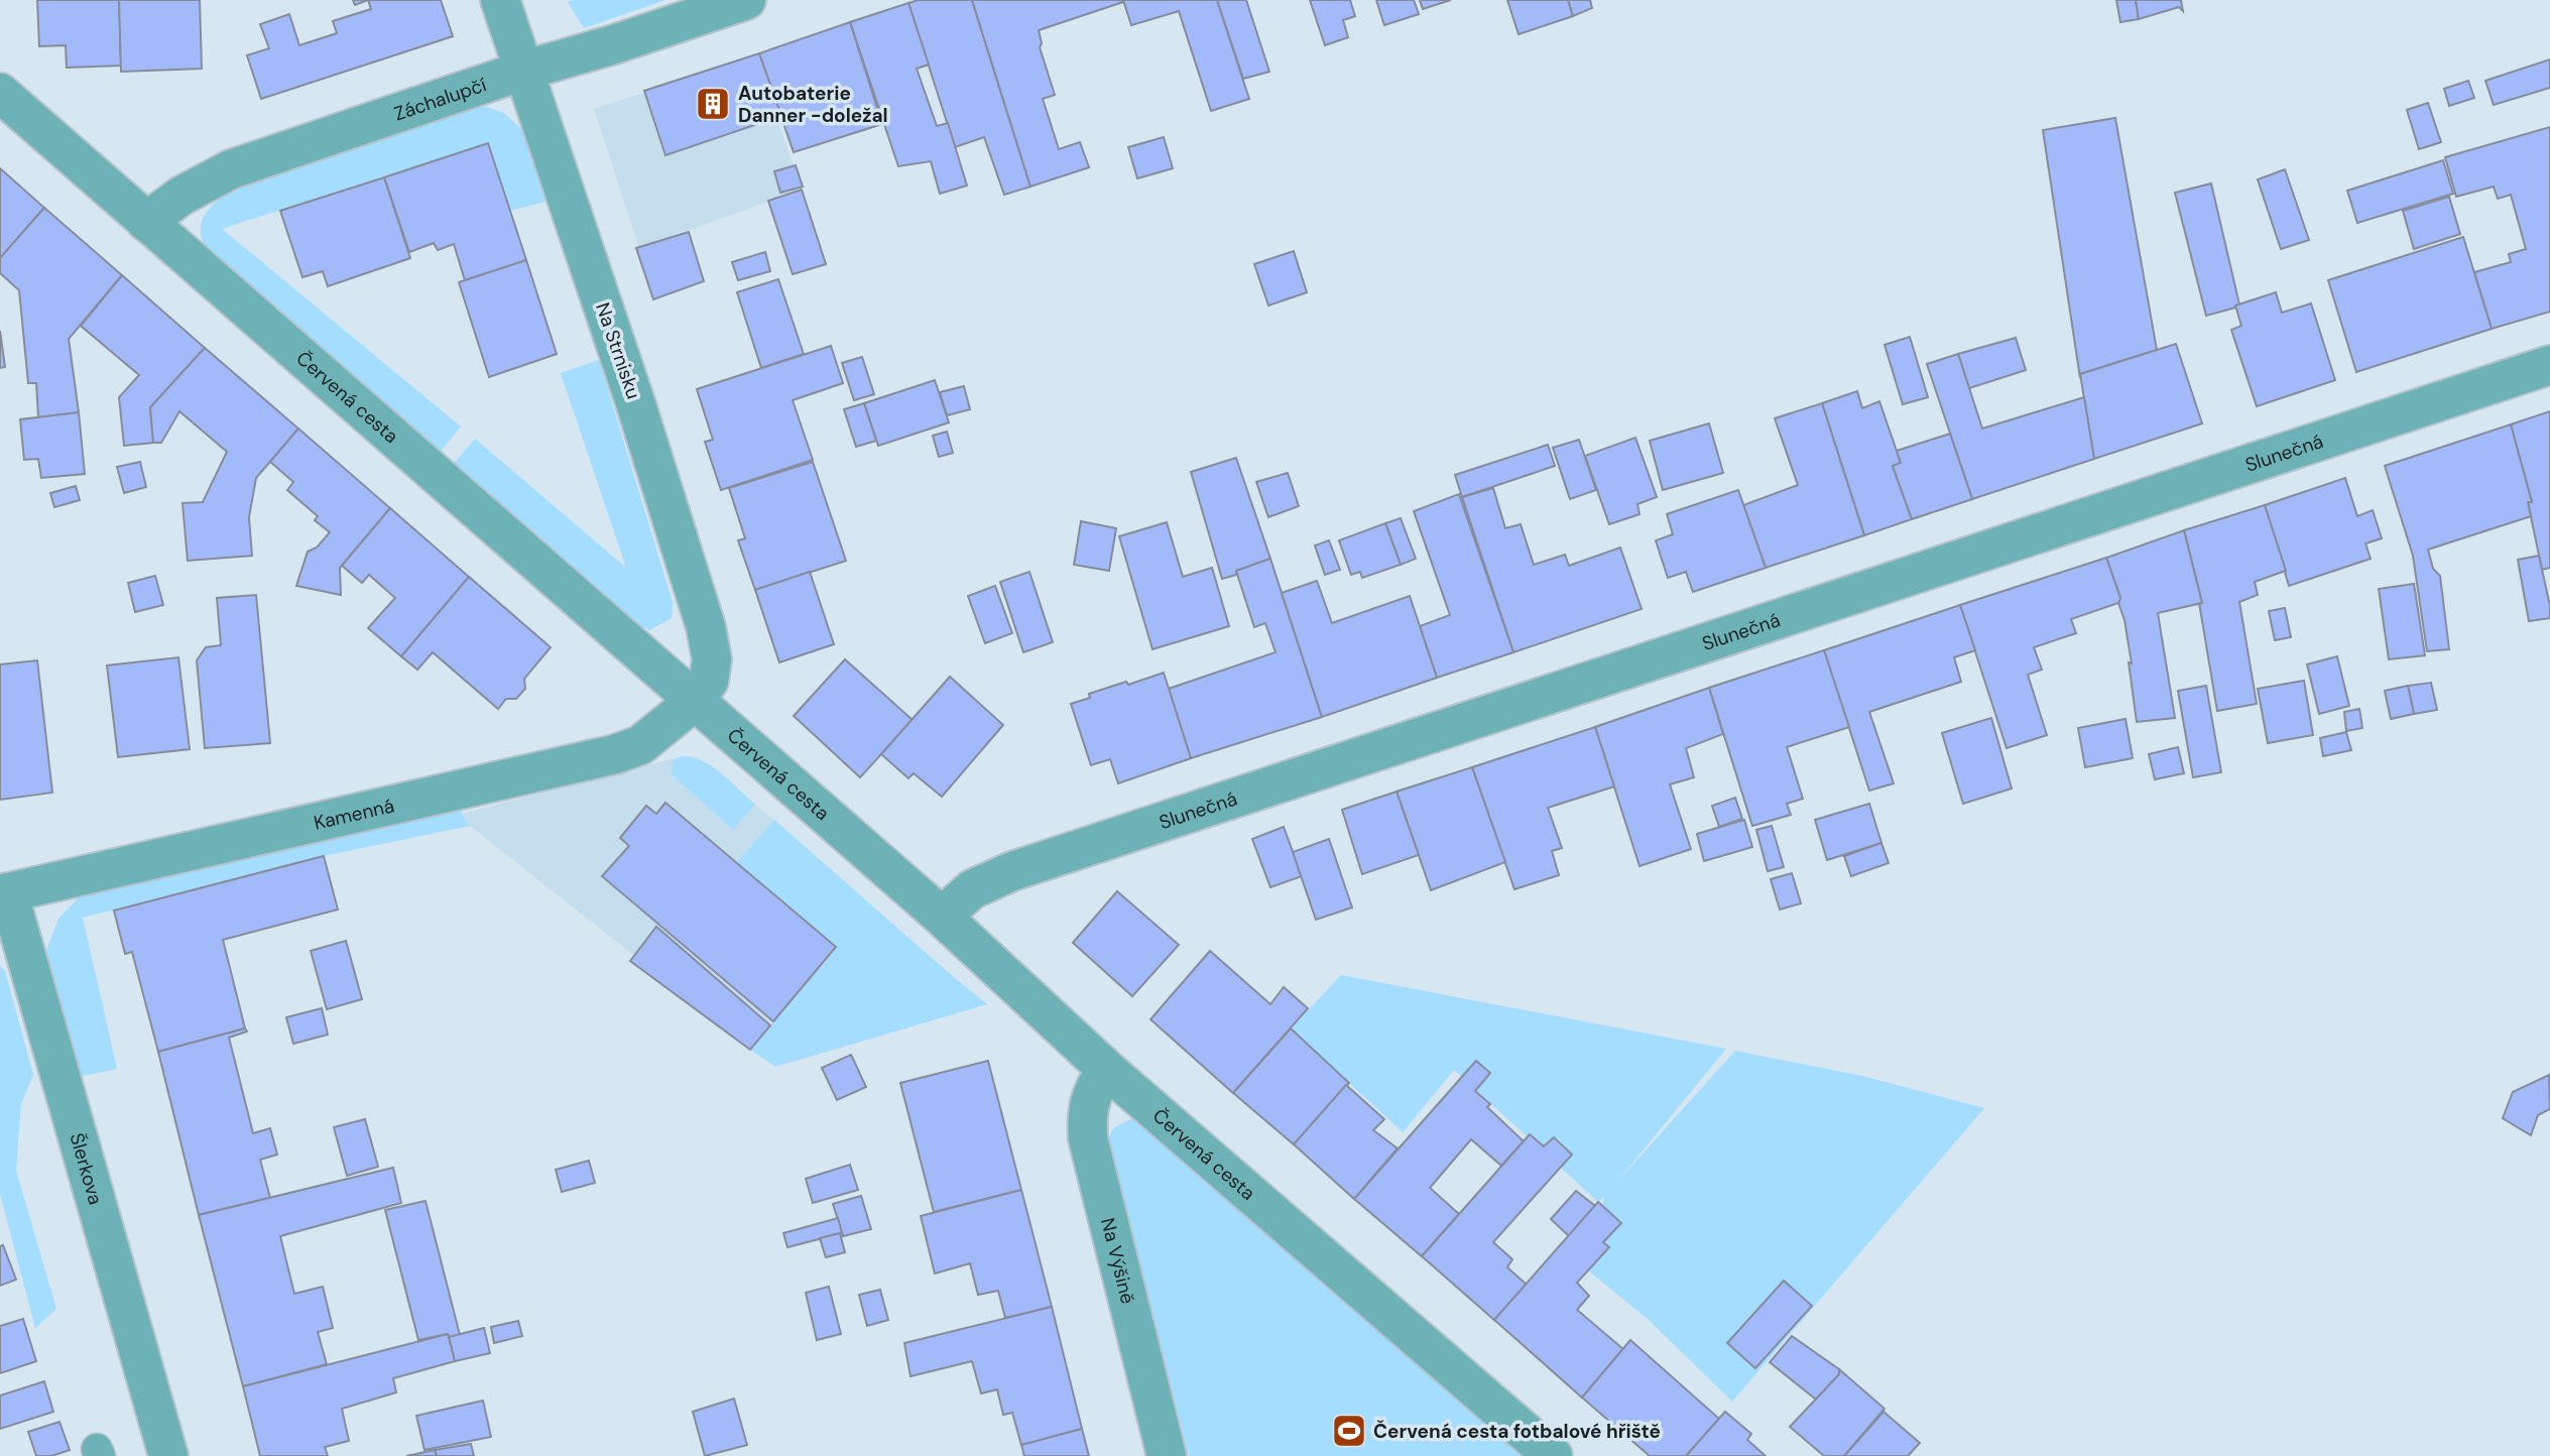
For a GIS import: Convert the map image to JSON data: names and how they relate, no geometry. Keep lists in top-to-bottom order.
{
  "streets": {
    "street": [
      "Záchalupčí",
      "Na Strnisku",
      "Červená cesta",
      "Slunečná",
      "Kamenná",
      "Šlerkova",
      "Na Výšině"
    ]
  },
  "crossings": [
    ["Záchalupčí", "Na Strnisku"],
    ["Záchalupčí", "Červená cesta"],
    ["Na Strnisku", "Červená cesta"],
    ["Na Strnisku", "Kamenná"],
    ["Červená cesta", "Slunečná"],
    ["Červená cesta", "Kamenná"],
    ["Červená cesta", "Na Výšině"],
    ["Kamenná", "Šlerkova"]
  ],
  "places": {
    "building": ["Autobaterie Danner -doležal"],
    "sports": ["Červená cesta fotbalové hřiště"]
  }
}
